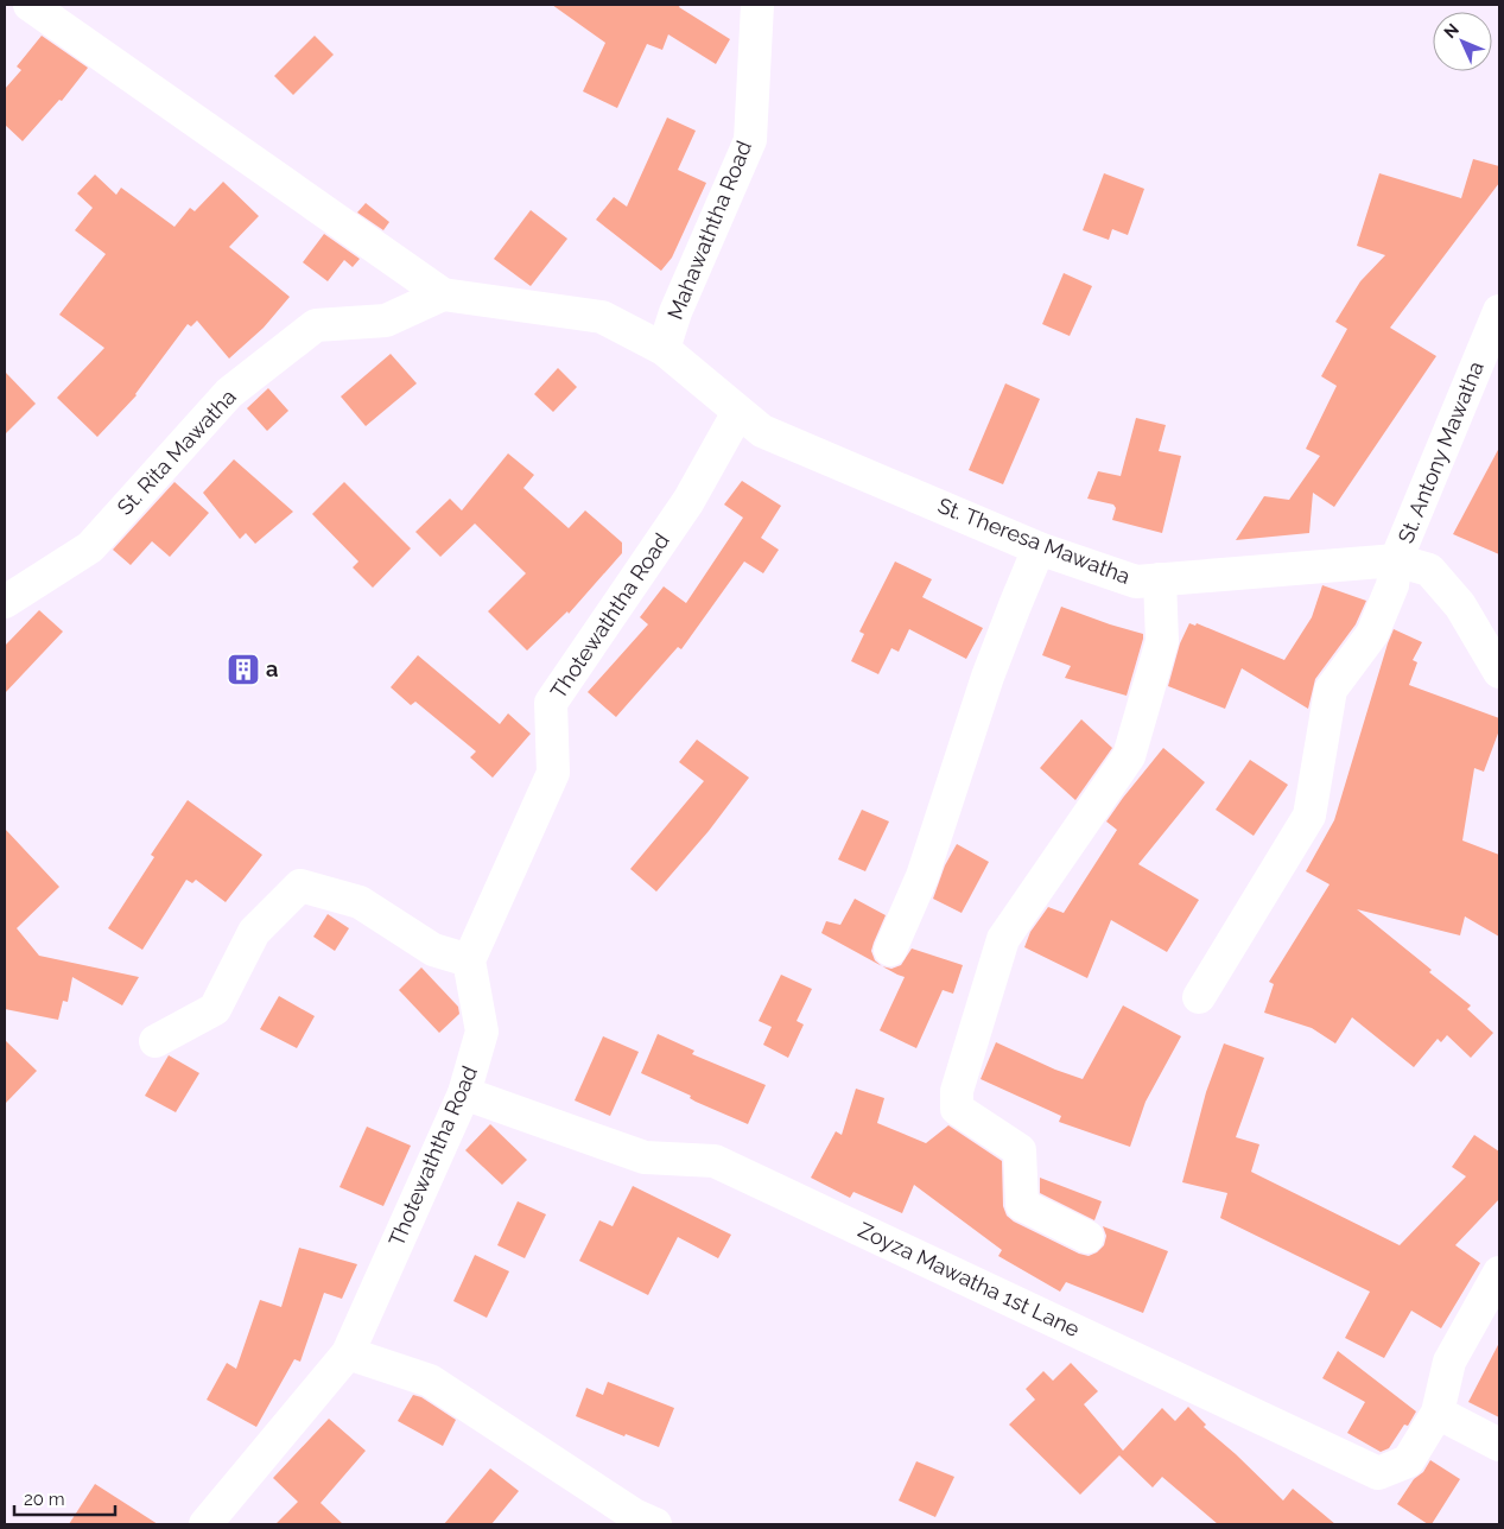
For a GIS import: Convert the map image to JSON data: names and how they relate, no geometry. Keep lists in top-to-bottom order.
{
  "streets": {
    "street": [
      "Mahawaththa Road",
      "St. Rita Mawatha",
      "St. Antony Mawatha",
      "St. Theresa Mawatha",
      "Thotewaththa Road",
      "Zoyza Mawatha 1st Lane"
    ]
  },
  "crossings": [
    ["Mahawaththa Road", "St. Theresa Mawatha"],
    ["St. Antony Mawatha", "St. Theresa Mawatha"],
    ["St. Theresa Mawatha", "Thotewaththa Road"],
    ["Thotewaththa Road", "Zoyza Mawatha 1st Lane"]
  ],
  "places": {
    "building": ["a"]
  },
  "scale_bar": "20 m",
  "north": "top left"
}
